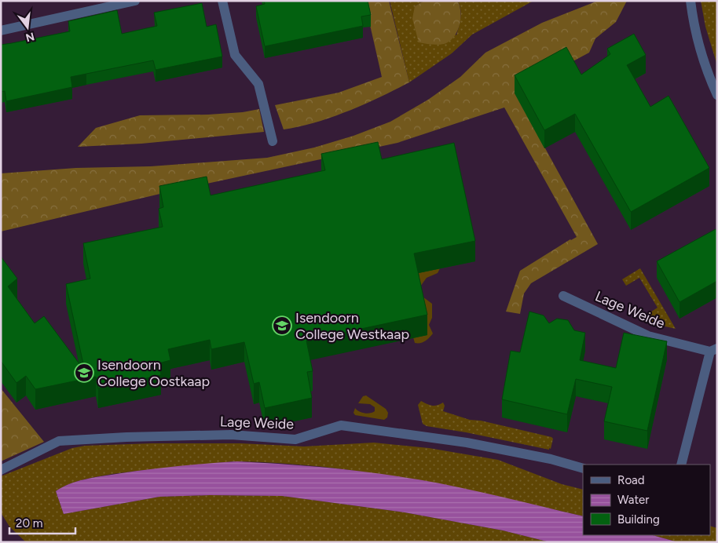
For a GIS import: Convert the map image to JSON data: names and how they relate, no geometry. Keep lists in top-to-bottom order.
{
  "streets": {
    "street": ["Lage Weide"]
  },
  "places": {
    "school or university": ["Isendoorn College Westkaap", "Isendoorn College Oostkaap"]
  },
  "legend": ["Road", "Water", "Building"],
  "scale_bar": "20 m",
  "north": "bottom"
}
